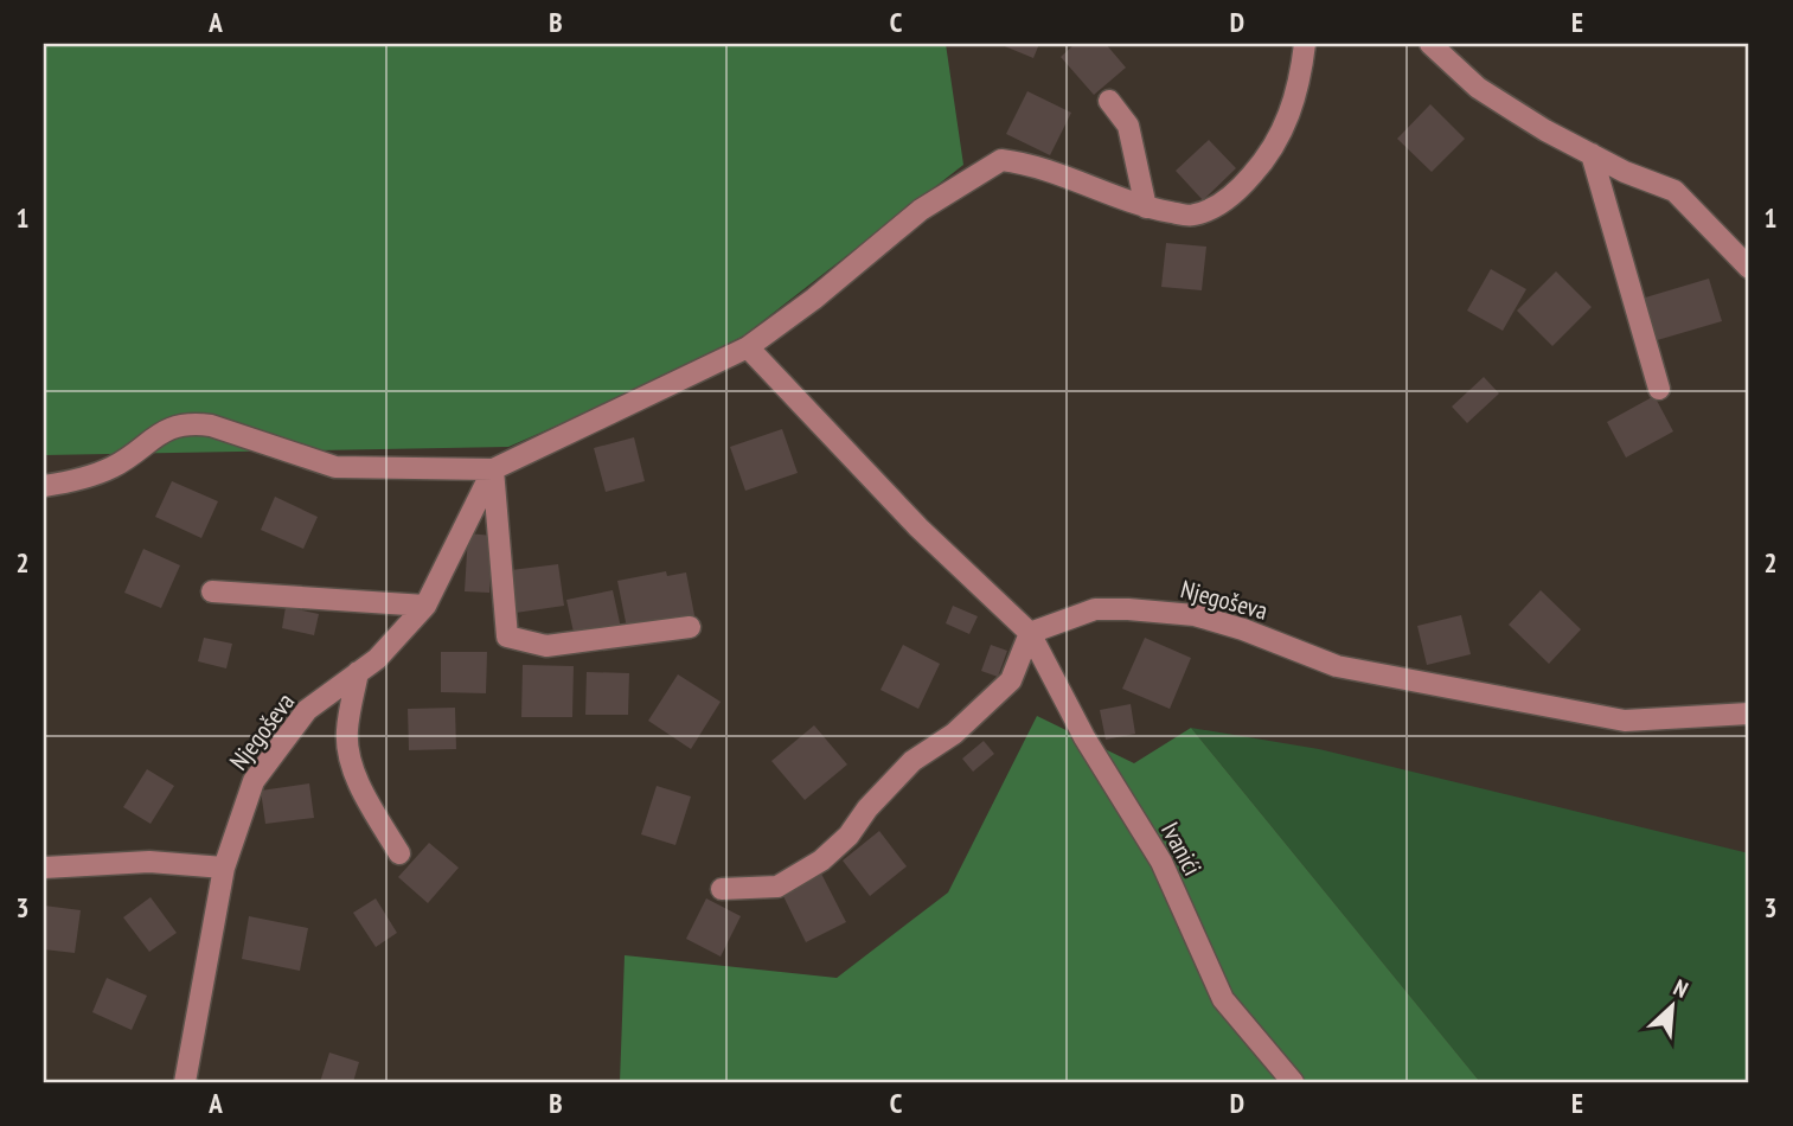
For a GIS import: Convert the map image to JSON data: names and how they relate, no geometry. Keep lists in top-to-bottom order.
{
  "streets": {
    "street": ["Njegoševa", "Ivanići"]
  },
  "crossings": [
    ["Njegoševa", "Ivanići"]
  ],
  "north": "top right",
  "grid": {
    "columns": [
      "A",
      "B",
      "C",
      "D",
      "E"
    ],
    "rows": ["1", "2", "3"]
  }
}
